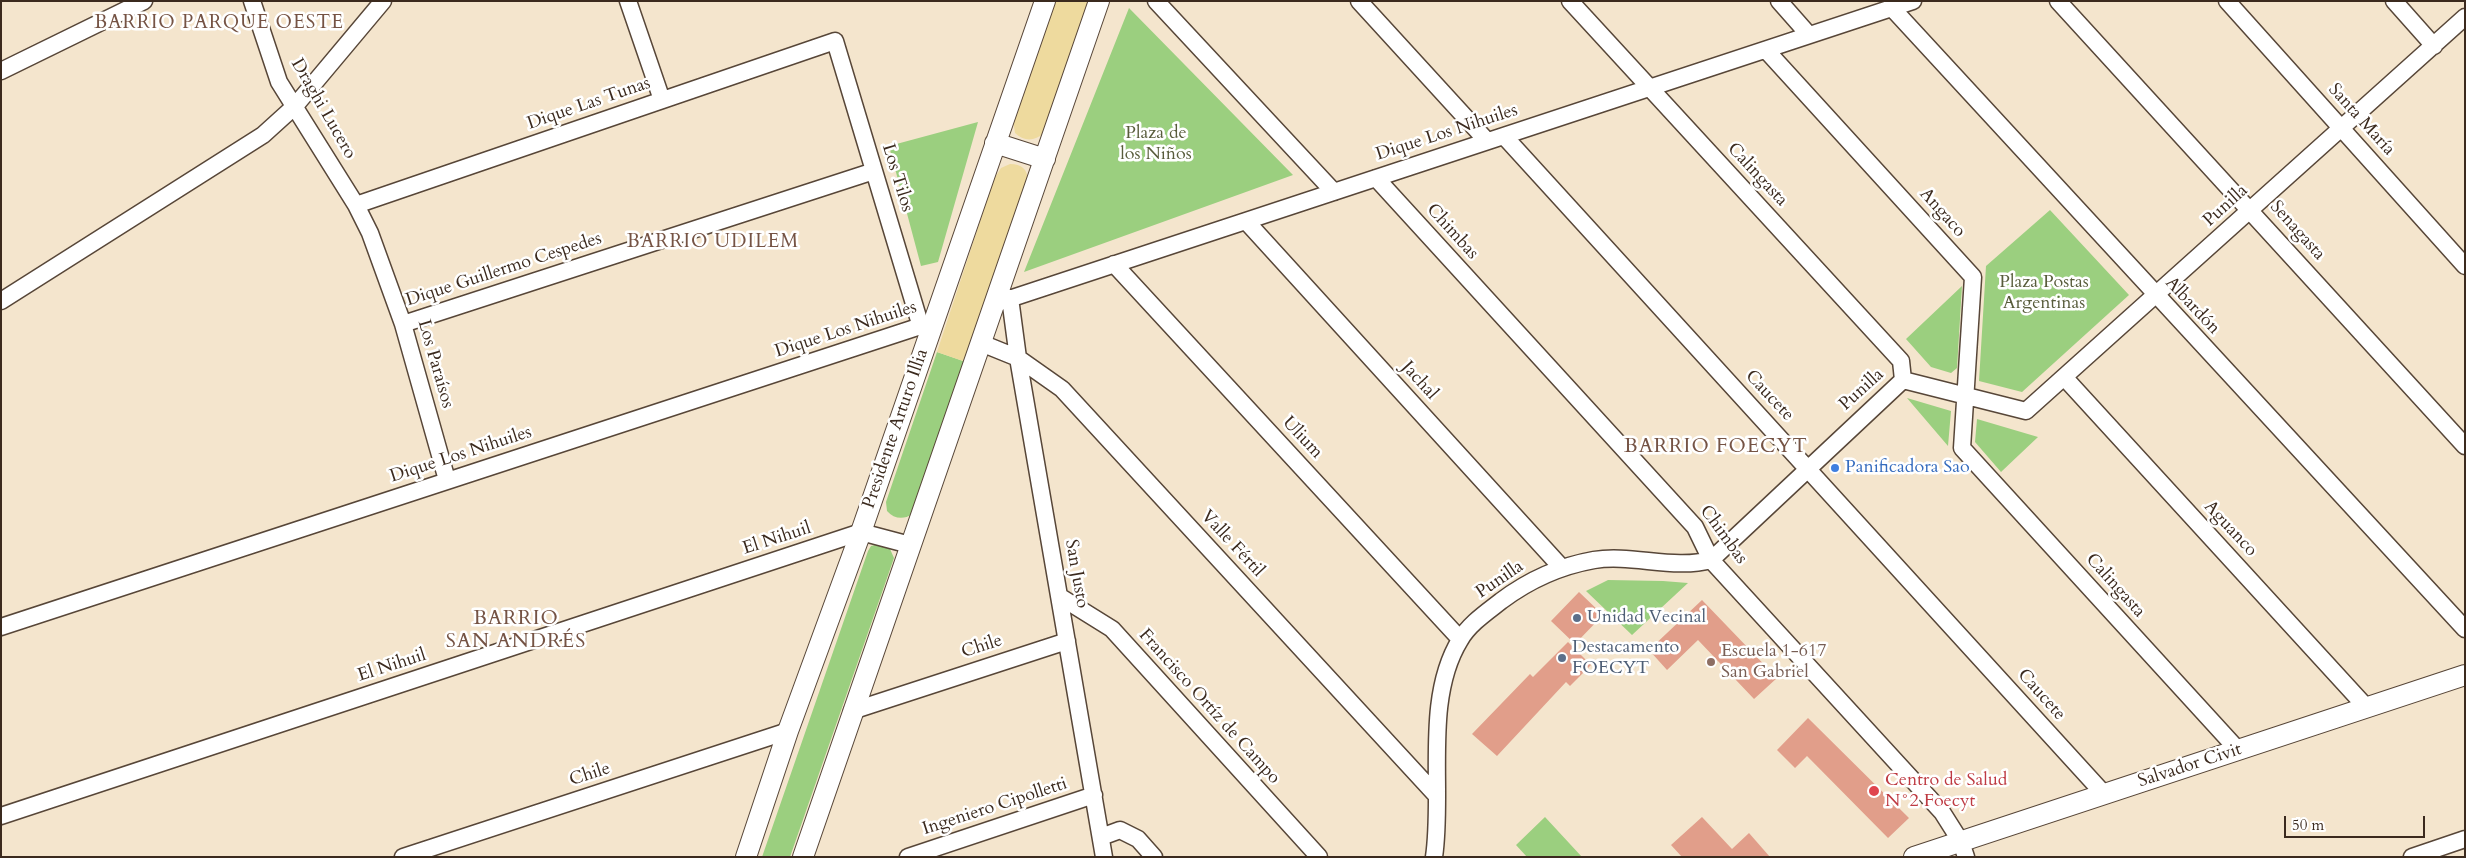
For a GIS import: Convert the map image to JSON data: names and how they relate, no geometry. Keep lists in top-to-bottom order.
{
  "streets": {
    "street": [
      "Dique Las Tunas",
      "Draghi Lucero",
      "Santa María",
      "Dique Los Nihuiles",
      "Calingasta",
      "Los Tilos",
      "Punilla",
      "Angaco",
      "Senagasta",
      "Chimbas",
      "Dique Guillermo Cespedes",
      "Albardón",
      "Los Paraísos",
      "Jachal",
      "Caucete",
      "Presidente Arturo Illia",
      "Ulium",
      "Aguanco",
      "El Nihuil",
      "Valle Fértil",
      "San Justo",
      "Chile",
      "Francisco Ortíz de Campo",
      "Salvador Civit",
      "Ingeniero Cipolletti"
    ]
  },
  "crossings": [
    ["Dique Las Tunas", "Draghi Lucero"],
    ["Dique Las Tunas", "Los Tilos"],
    ["Dique Las Tunas", "Los Paraísos"],
    ["Draghi Lucero", "Los Paraísos"],
    ["Santa María", "Punilla"],
    ["Dique Los Nihuiles", "Calingasta"],
    ["Dique Los Nihuiles", "Los Tilos"],
    ["Dique Los Nihuiles", "Angaco"],
    ["Dique Los Nihuiles", "Chimbas"],
    ["Dique Los Nihuiles", "Albardón"],
    ["Dique Los Nihuiles", "Los Paraísos"],
    ["Dique Los Nihuiles", "Jachal"],
    ["Dique Los Nihuiles", "Caucete"],
    ["Dique Los Nihuiles", "Presidente Arturo Illia"],
    ["Dique Los Nihuiles", "Ulium"],
    ["Dique Los Nihuiles", "San Justo"],
    ["Calingasta", "Punilla"],
    ["Calingasta", "Angaco"],
    ["Calingasta", "Salvador Civit"],
    ["Los Tilos", "Dique Guillermo Cespedes"],
    ["Los Tilos", "Presidente Arturo Illia"],
    ["Punilla", "Angaco"],
    ["Punilla", "Senagasta"],
    ["Punilla", "Chimbas"],
    ["Punilla", "Albardón"],
    ["Punilla", "Jachal"],
    ["Punilla", "Caucete"],
    ["Punilla", "Ulium"],
    ["Punilla", "Aguanco"],
    ["Punilla", "Valle Fértil"],
    ["Chimbas", "Salvador Civit"],
    ["Dique Guillermo Cespedes", "Los Paraísos"],
    ["Caucete", "Salvador Civit"],
    ["Presidente Arturo Illia", "El Nihuil"],
    ["Presidente Arturo Illia", "Chile"],
    ["Aguanco", "Salvador Civit"],
    ["Valle Fértil", "San Justo"],
    ["San Justo", "Chile"],
    ["San Justo", "Francisco Ortíz de Campo"],
    ["San Justo", "Ingeniero Cipolletti"]
  ],
  "districts": [
    "BARRIO PARQUE OESTE",
    "BARRIO UDILEM",
    "BARRIO FOECYT",
    "BARRIO SAN ANDRÉS"
  ],
  "parks": ["Plaza de los Niños", "Plaza Postas Argentinas"],
  "places": [
    "Panificadora Sao",
    "Unidad Vecinal",
    "Destacamento FOECYT",
    "Escuela 1-617 San Gabriel",
    "Centro de Salud N°2 Foecyt"
  ],
  "scale_bar": "50 m"
}
